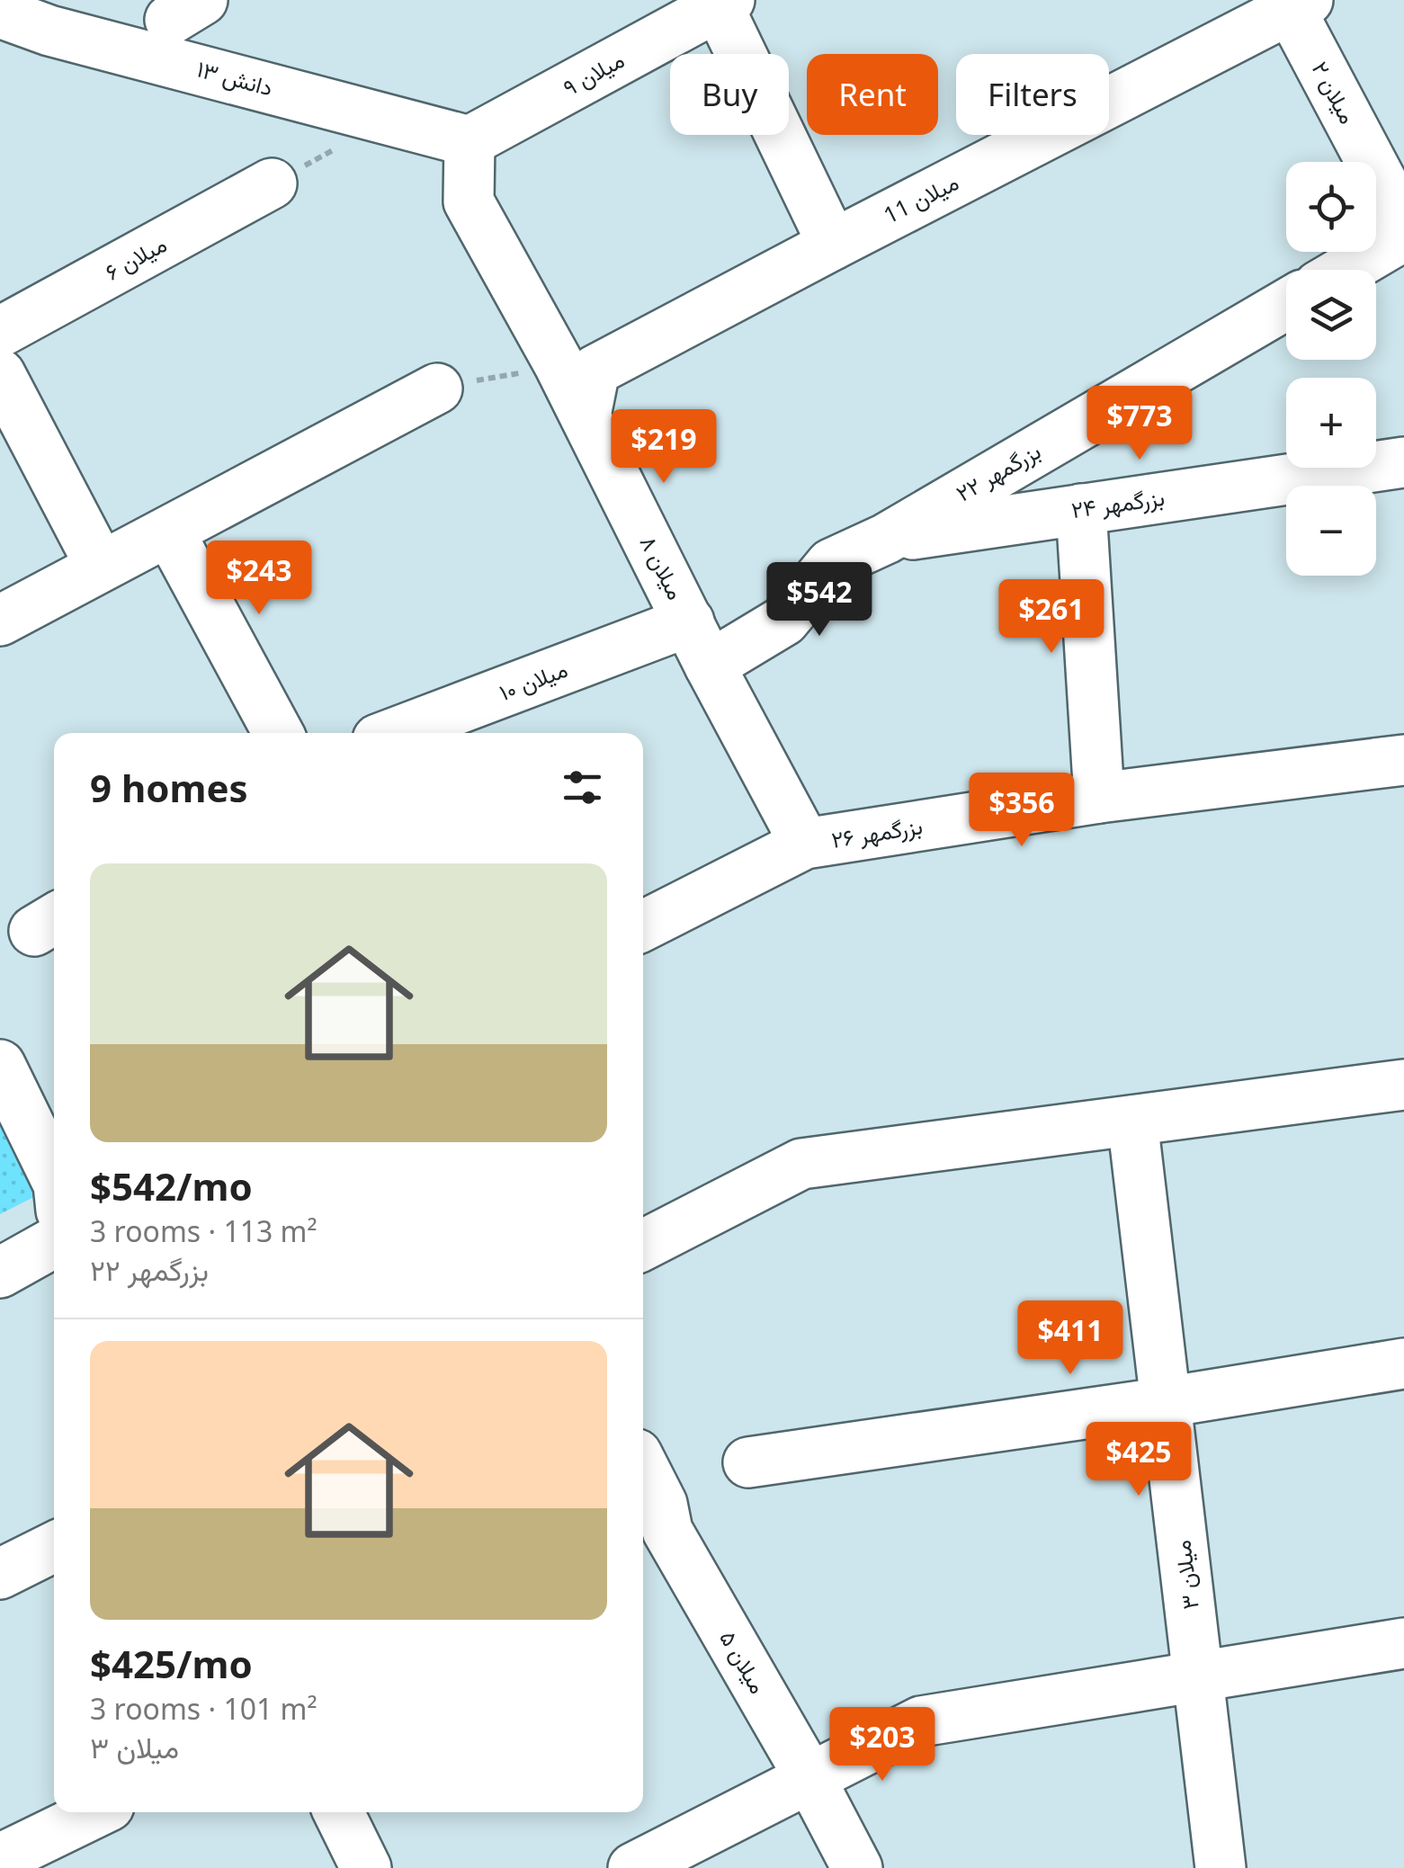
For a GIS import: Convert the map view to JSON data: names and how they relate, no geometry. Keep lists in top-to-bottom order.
{
  "streets": {
    "street": [
      "میلان ۹",
      "دانش ۱۳",
      "میلان ۲",
      "میلان 11",
      "میلان ۶",
      "بزرگمهر ۲۲",
      "بزرگمهر ۲۴",
      "میلان ۸",
      "میلان ۱۰",
      "بزرگمهر ۲۶",
      "میلان ۳",
      "میلان ۵"
    ]
  },
  "crossings": [
    ["میلان ۹", "دانش ۱۳"],
    ["میلان ۹", "میلان ۸"],
    ["دانش ۱۳", "میلان ۸"],
    ["میلان ۲", "میلان 11"],
    ["میلان 11", "میلان ۸"],
    ["بزرگمهر ۲۲", "بزرگمهر ۲۴"],
    ["بزرگمهر ۲۲", "میلان ۸"],
    ["میلان ۸", "میلان ۱۰"],
    ["میلان ۸", "بزرگمهر ۲۶"]
  ],
  "page": {
    "chip": ["Buy", "Rent", "Filters"],
    "map_buttons": ["+", "−"],
    "price": [
      "$773",
      "$219",
      "$243",
      "$542",
      "$261",
      "$356",
      "$411",
      "$425",
      "$203"
    ],
    "heading": "9 homes",
    "list": [
      {
        "name": "$542/mo",
        "note": "3 rooms · 113 m² · بزرگمهر ۲۲"
      },
      {
        "name": "$425/mo",
        "note": "3 rooms · 101 m² · میلان ۳"
      }
    ]
  }
}
